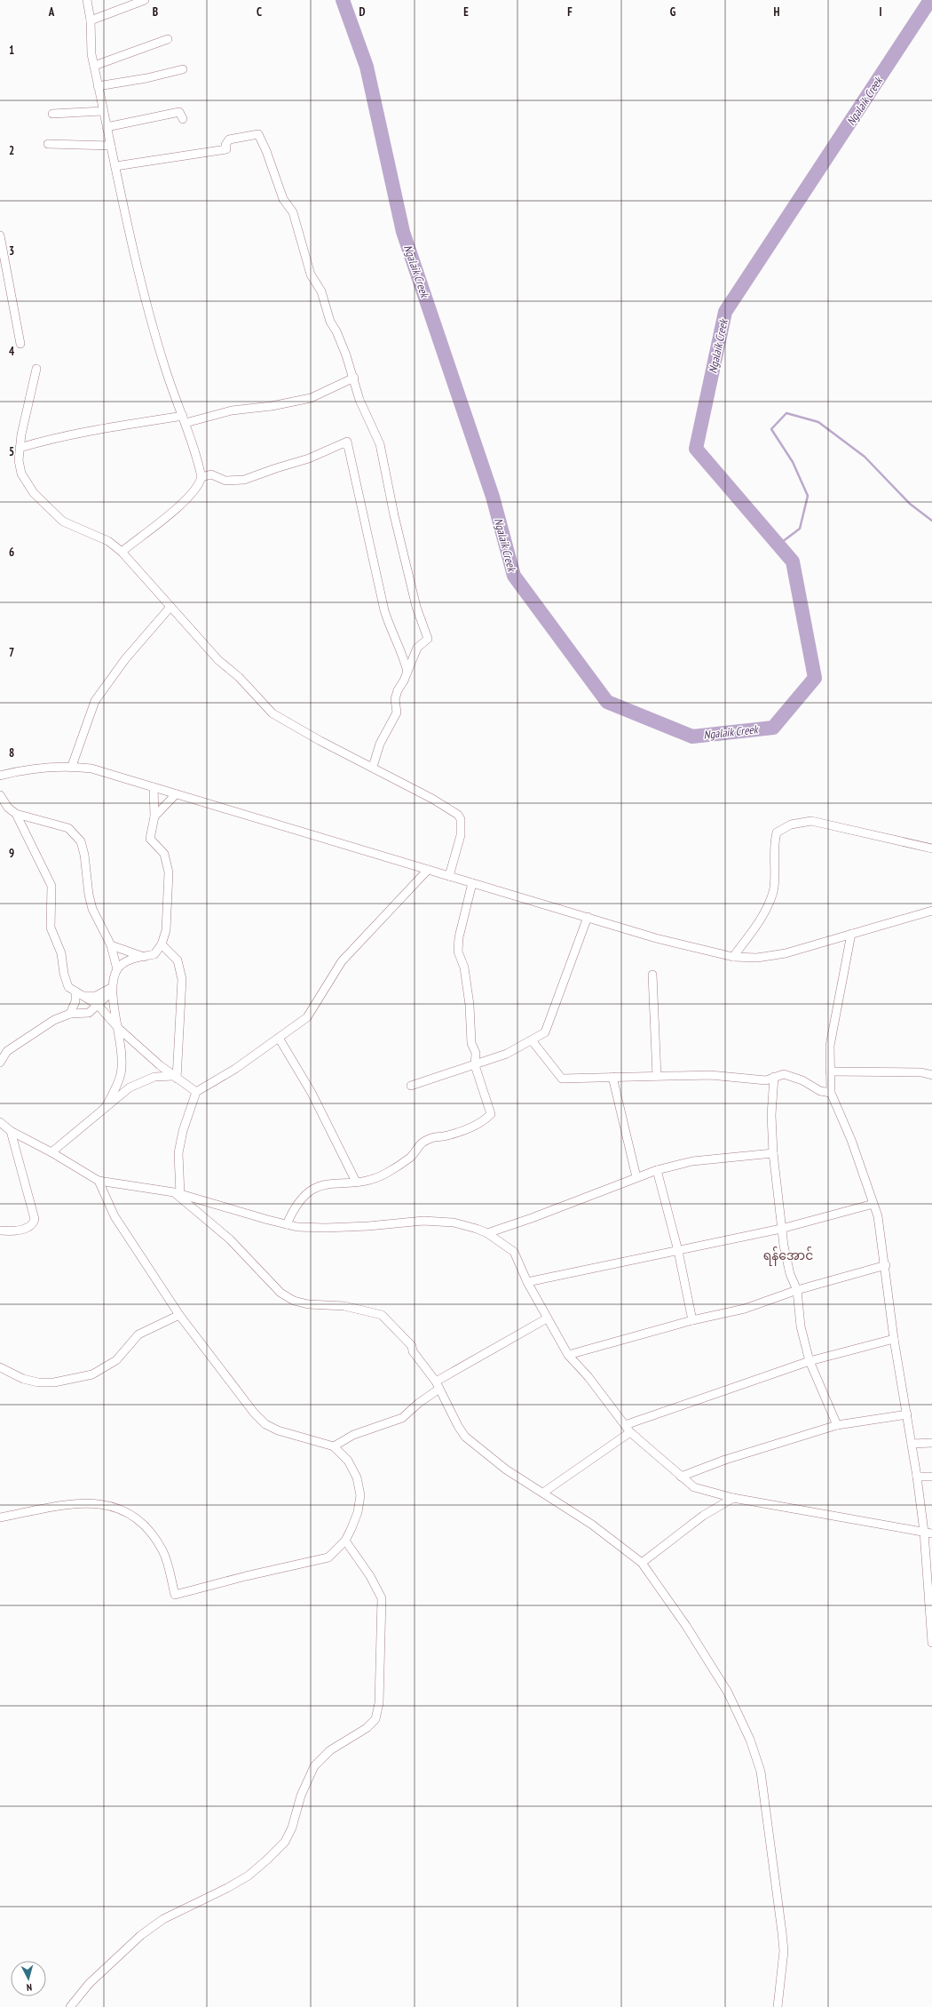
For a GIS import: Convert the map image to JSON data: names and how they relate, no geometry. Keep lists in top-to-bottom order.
{
  "districts": ["ရန်အောင်"],
  "water": ["Ngalaik Creek"],
  "north": "bottom",
  "grid": {
    "columns": [
      "A",
      "B",
      "C",
      "D",
      "E",
      "F",
      "G",
      "H",
      "I"
    ],
    "rows": [
      "1",
      "2",
      "3",
      "4",
      "5",
      "6",
      "7",
      "8",
      "9"
    ]
  }
}
